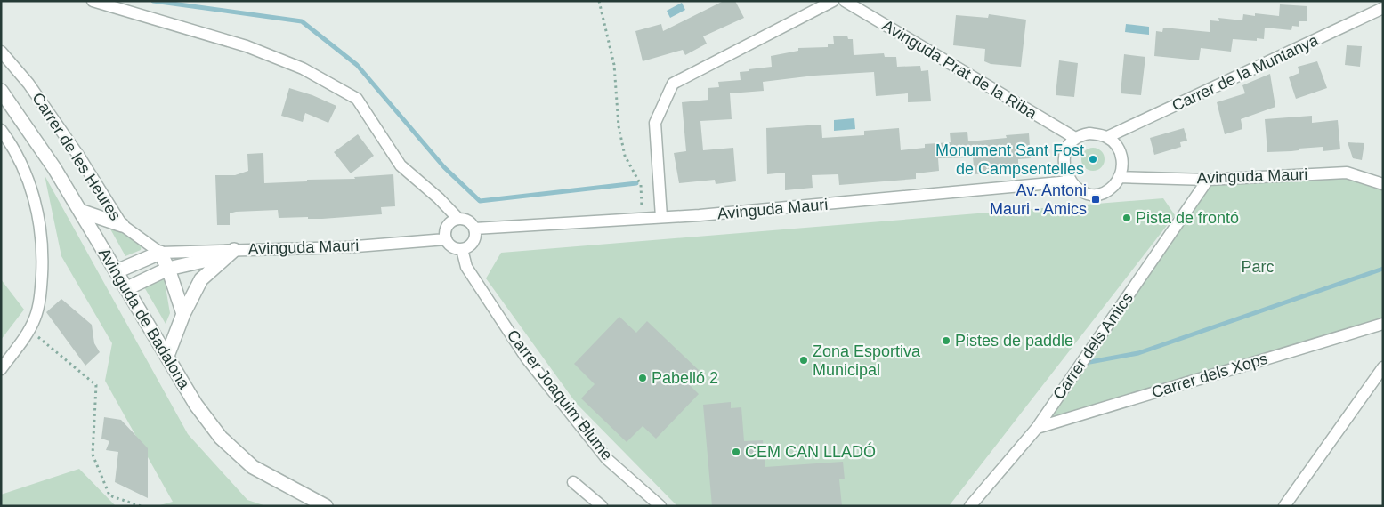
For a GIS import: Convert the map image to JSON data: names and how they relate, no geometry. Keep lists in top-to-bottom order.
{
  "streets": {
    "street": [
      "Avinguda Prat de la Riba",
      "Carrer de la Muntanya",
      "Carrer de les Heures",
      "Avinguda Mauri",
      "Avinguda de Badalona",
      "Carrer dels Amics",
      "Carrer dels Xops",
      "Carrer Joaquim Blume"
    ]
  },
  "crossings": [
    ["Avinguda Prat de la Riba", "Carrer de la Muntanya"],
    ["Avinguda Prat de la Riba", "Avinguda Mauri"],
    ["Carrer de la Muntanya", "Avinguda Mauri"],
    ["Carrer de les Heures", "Avinguda Mauri"],
    ["Avinguda Mauri", "Carrer dels Amics"],
    ["Avinguda Mauri", "Carrer Joaquim Blume"],
    ["Carrer dels Amics", "Carrer dels Xops"]
  ],
  "parks": ["Parc"],
  "places": {
    "other": [
      "Monument Sant Fost de Campsentelles",
      "Pista de frontó",
      "Pistes de paddle",
      "Zona Esportiva Municipal",
      "Pabelló 2",
      "CEM CAN LLADÓ"
    ],
    "transit": ["Av. Antoni Mauri - Amics"]
  }
}
